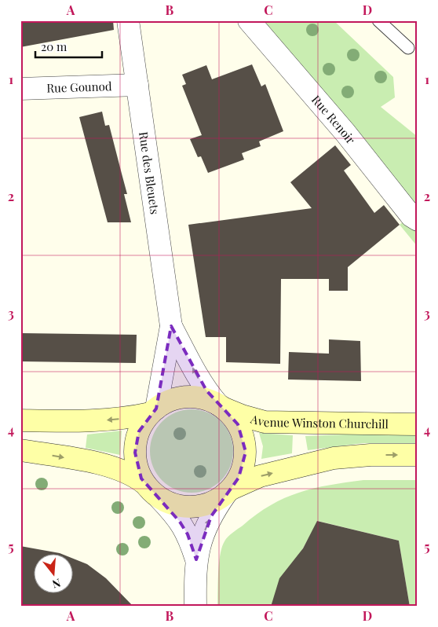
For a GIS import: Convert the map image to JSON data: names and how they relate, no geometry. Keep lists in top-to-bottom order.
{
  "streets": {
    "main road": ["Avenue Winston Churchill"],
    "street": ["Rue Gounod", "Rue Renoir", "Rue des Bleuets"]
  },
  "crossings": [
    ["Rue Gounod", "Rue des Bleuets"],
    ["Rue des Bleuets", "Avenue Winston Churchill"]
  ],
  "scale_bar": "20 m",
  "north": "bottom",
  "grid": {
    "columns": [
      "A",
      "B",
      "C",
      "D"
    ],
    "rows": [
      "1",
      "2",
      "3",
      "4",
      "5"
    ]
  }
}
